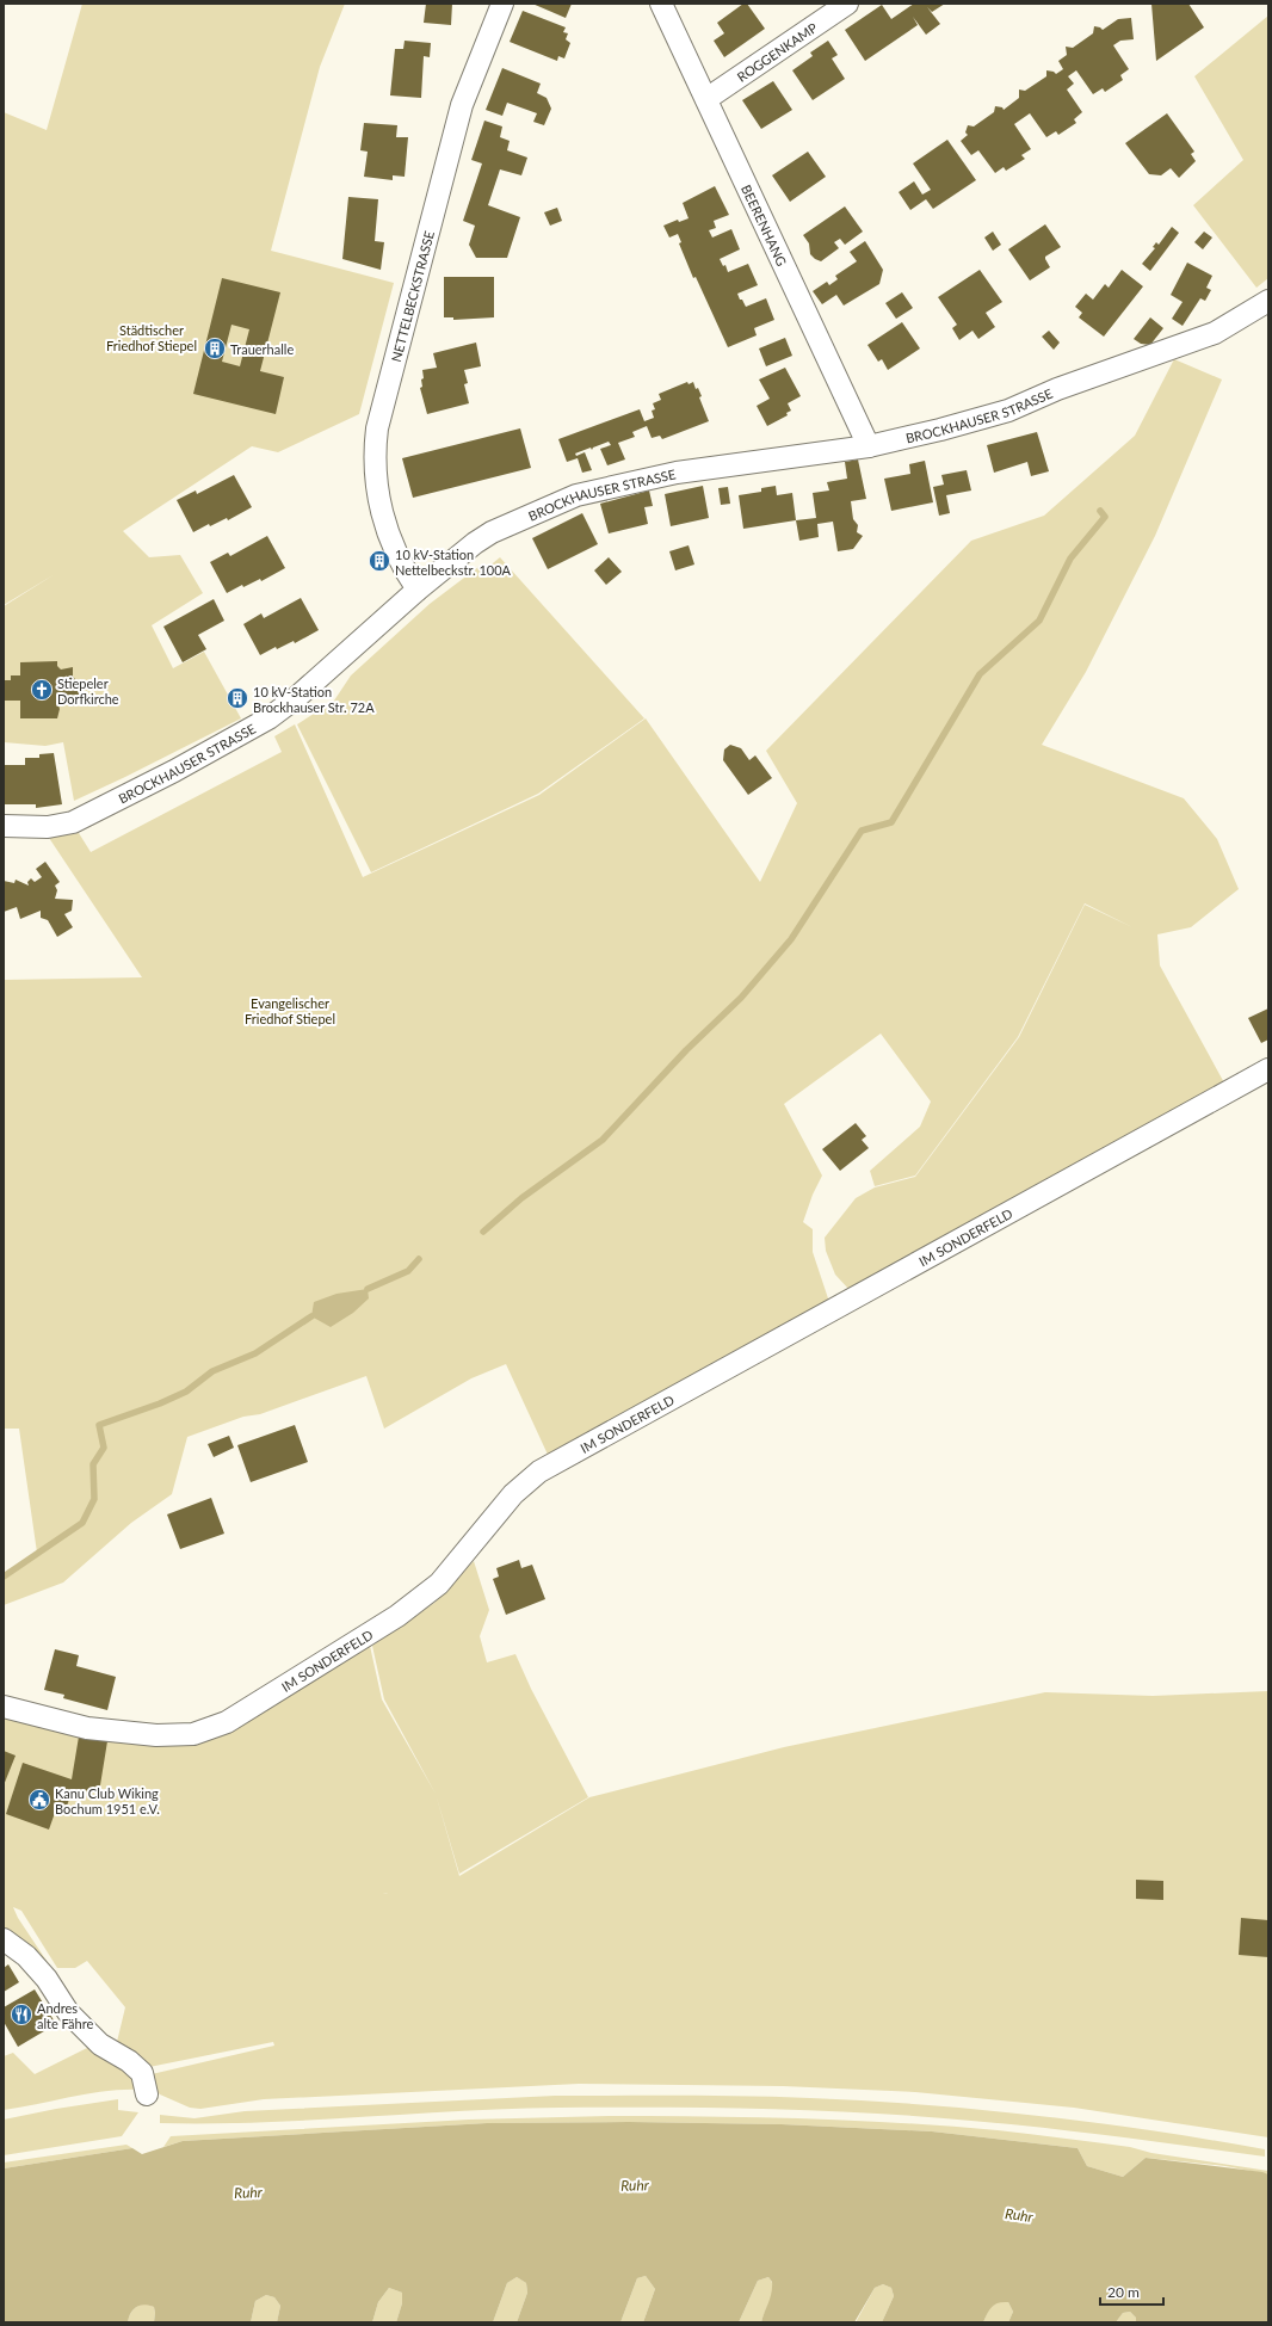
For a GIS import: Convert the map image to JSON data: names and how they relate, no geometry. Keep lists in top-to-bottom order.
{
  "streets": {
    "street": [
      "ROGGENKAMP",
      "BEERENHANG",
      "NETTELBECKSTRASSE",
      "BROCKHAUSER STRASSE",
      "IM SONDERFELD"
    ]
  },
  "crossings": [
    ["ROGGENKAMP", "BEERENHANG"],
    ["BEERENHANG", "BROCKHAUSER STRASSE"],
    ["NETTELBECKSTRASSE", "BROCKHAUSER STRASSE"]
  ],
  "water": ["Ruhr"],
  "parks": ["Städtischer Friedhof Stiepel", "Evangelischer Friedhof Stiepel"],
  "places": {
    "building": ["Trauerhalle", "10 kV-Station Nettelbeckstr. 100A", "10 kV-Station Brockhauser Str. 72A"],
    "church": ["Stiepeler Dorfkirche"],
    "public building": ["Kanu Club Wiking Bochum 1951 e.V."],
    "restaurant": ["Andres alte Fähre"]
  },
  "scale_bar": "20 m"
}
